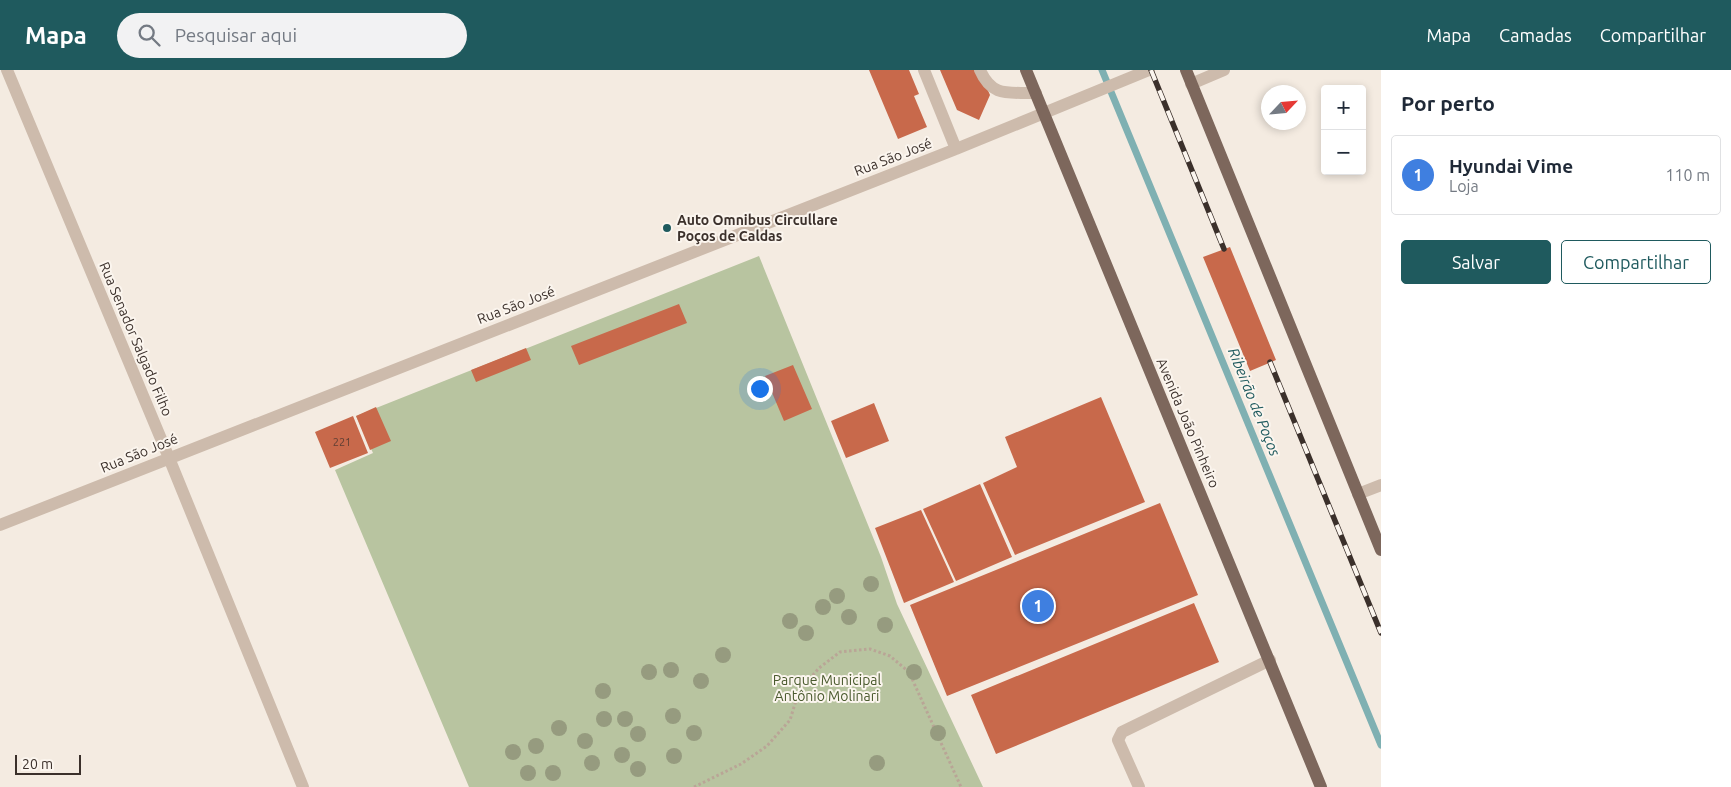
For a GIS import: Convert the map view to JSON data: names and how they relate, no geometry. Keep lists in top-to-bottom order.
{
  "streets": {
    "main road": ["Avenida João Pinheiro"],
    "street": ["Rua São José", "Rua Senador Salgado Filho"]
  },
  "crossings": [
    ["Rua São José", "Rua Senador Salgado Filho"],
    ["Rua São José", "Avenida João Pinheiro"]
  ],
  "water": ["Ribeirão de Poços"],
  "parks": ["Parque Municipal Antônio Molinari"],
  "places": ["Auto Omnibus Circullare Poços de Caldas"],
  "house_numbers": ["221"],
  "scale_bar": "20 m",
  "north": "top right",
  "page": {
    "header": "Mapa",
    "search": "Pesquisar aqui",
    "nav": ["Mapa", "Camadas", "Compartilhar"],
    "heading": "Por perto",
    "map_buttons": ["+", "−"],
    "list": [
      {
        "mark": "1",
        "name": "Hyundai Vime",
        "note": "Loja",
        "value": "110 m"
      }
    ],
    "buttons": ["Salvar", "Compartilhar"],
    "pins": "1",
    "scale": "20 m"
  }
}
